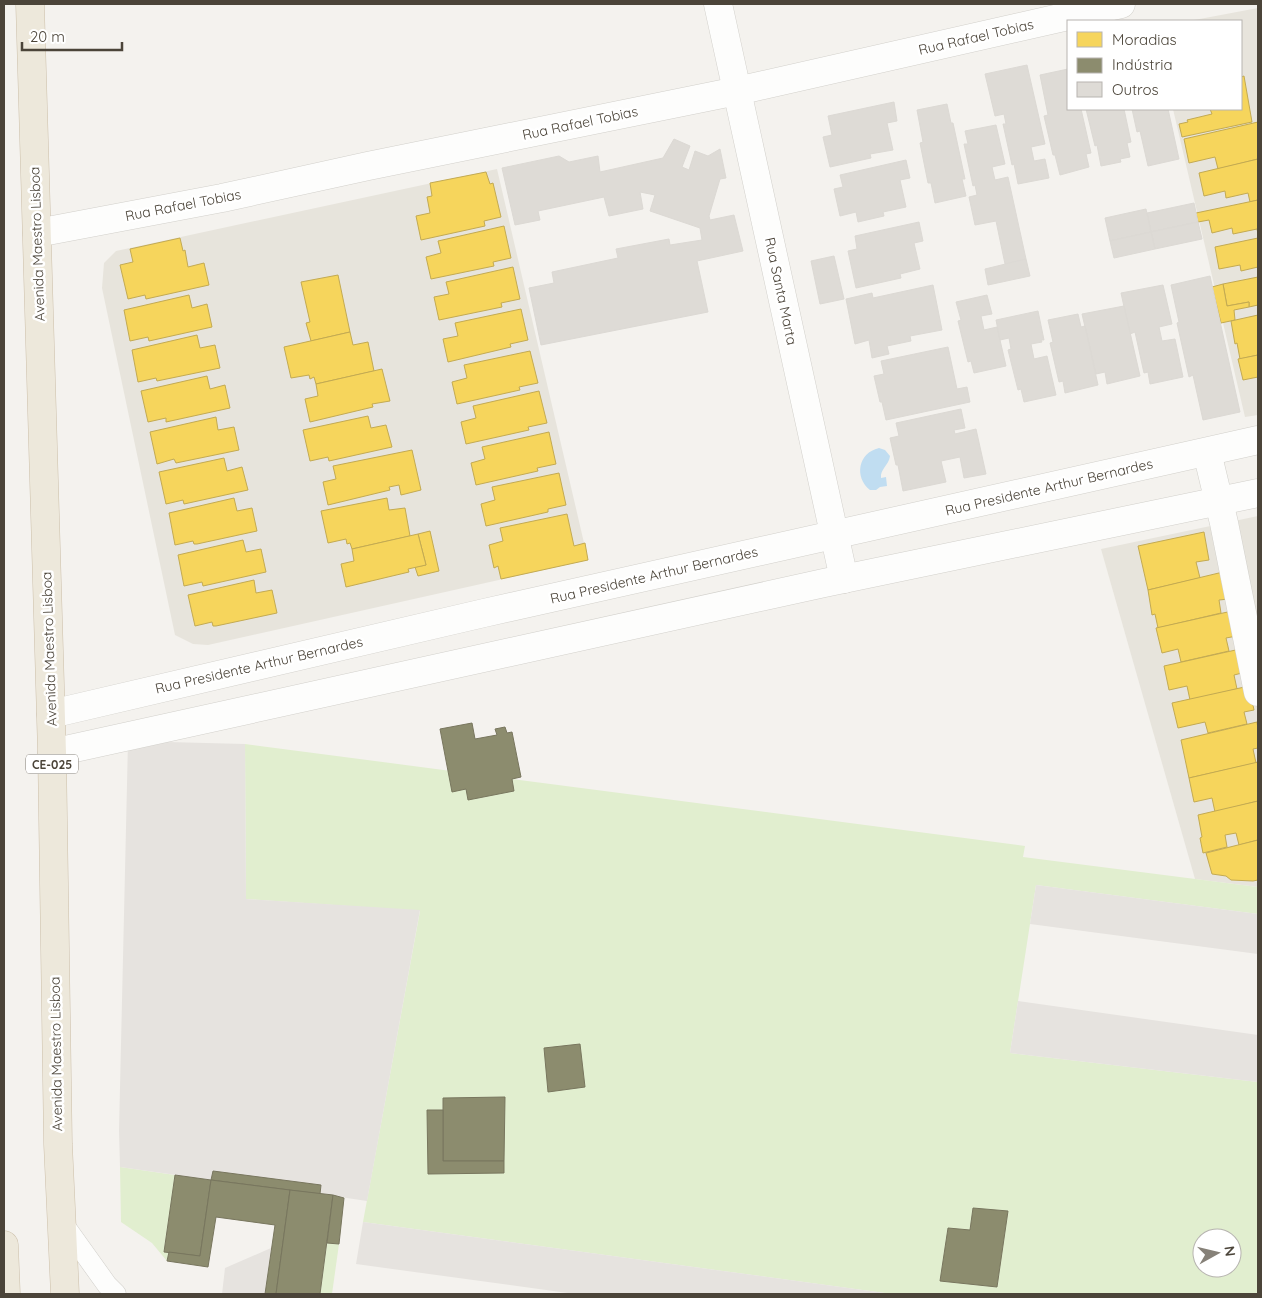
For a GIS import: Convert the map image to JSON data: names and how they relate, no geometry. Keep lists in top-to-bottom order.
{
  "streets": {
    "highway": ["Avenida Maestro Lisboa", "CE-025"],
    "street": ["Rua Rafael Tobias", "Rua Santa Marta", "Rua Presidente Arthur Bernardes"]
  },
  "crossings": [
    ["Rua Rafael Tobias", "Avenida Maestro Lisboa"],
    ["Rua Rafael Tobias", "Rua Santa Marta"],
    ["Avenida Maestro Lisboa", "Rua Presidente Arthur Bernardes"],
    ["Rua Santa Marta", "Rua Presidente Arthur Bernardes"]
  ],
  "legend": ["Moradias", "Indústria", "Outros"],
  "scale_bar": "20 m",
  "north": "right"
}
